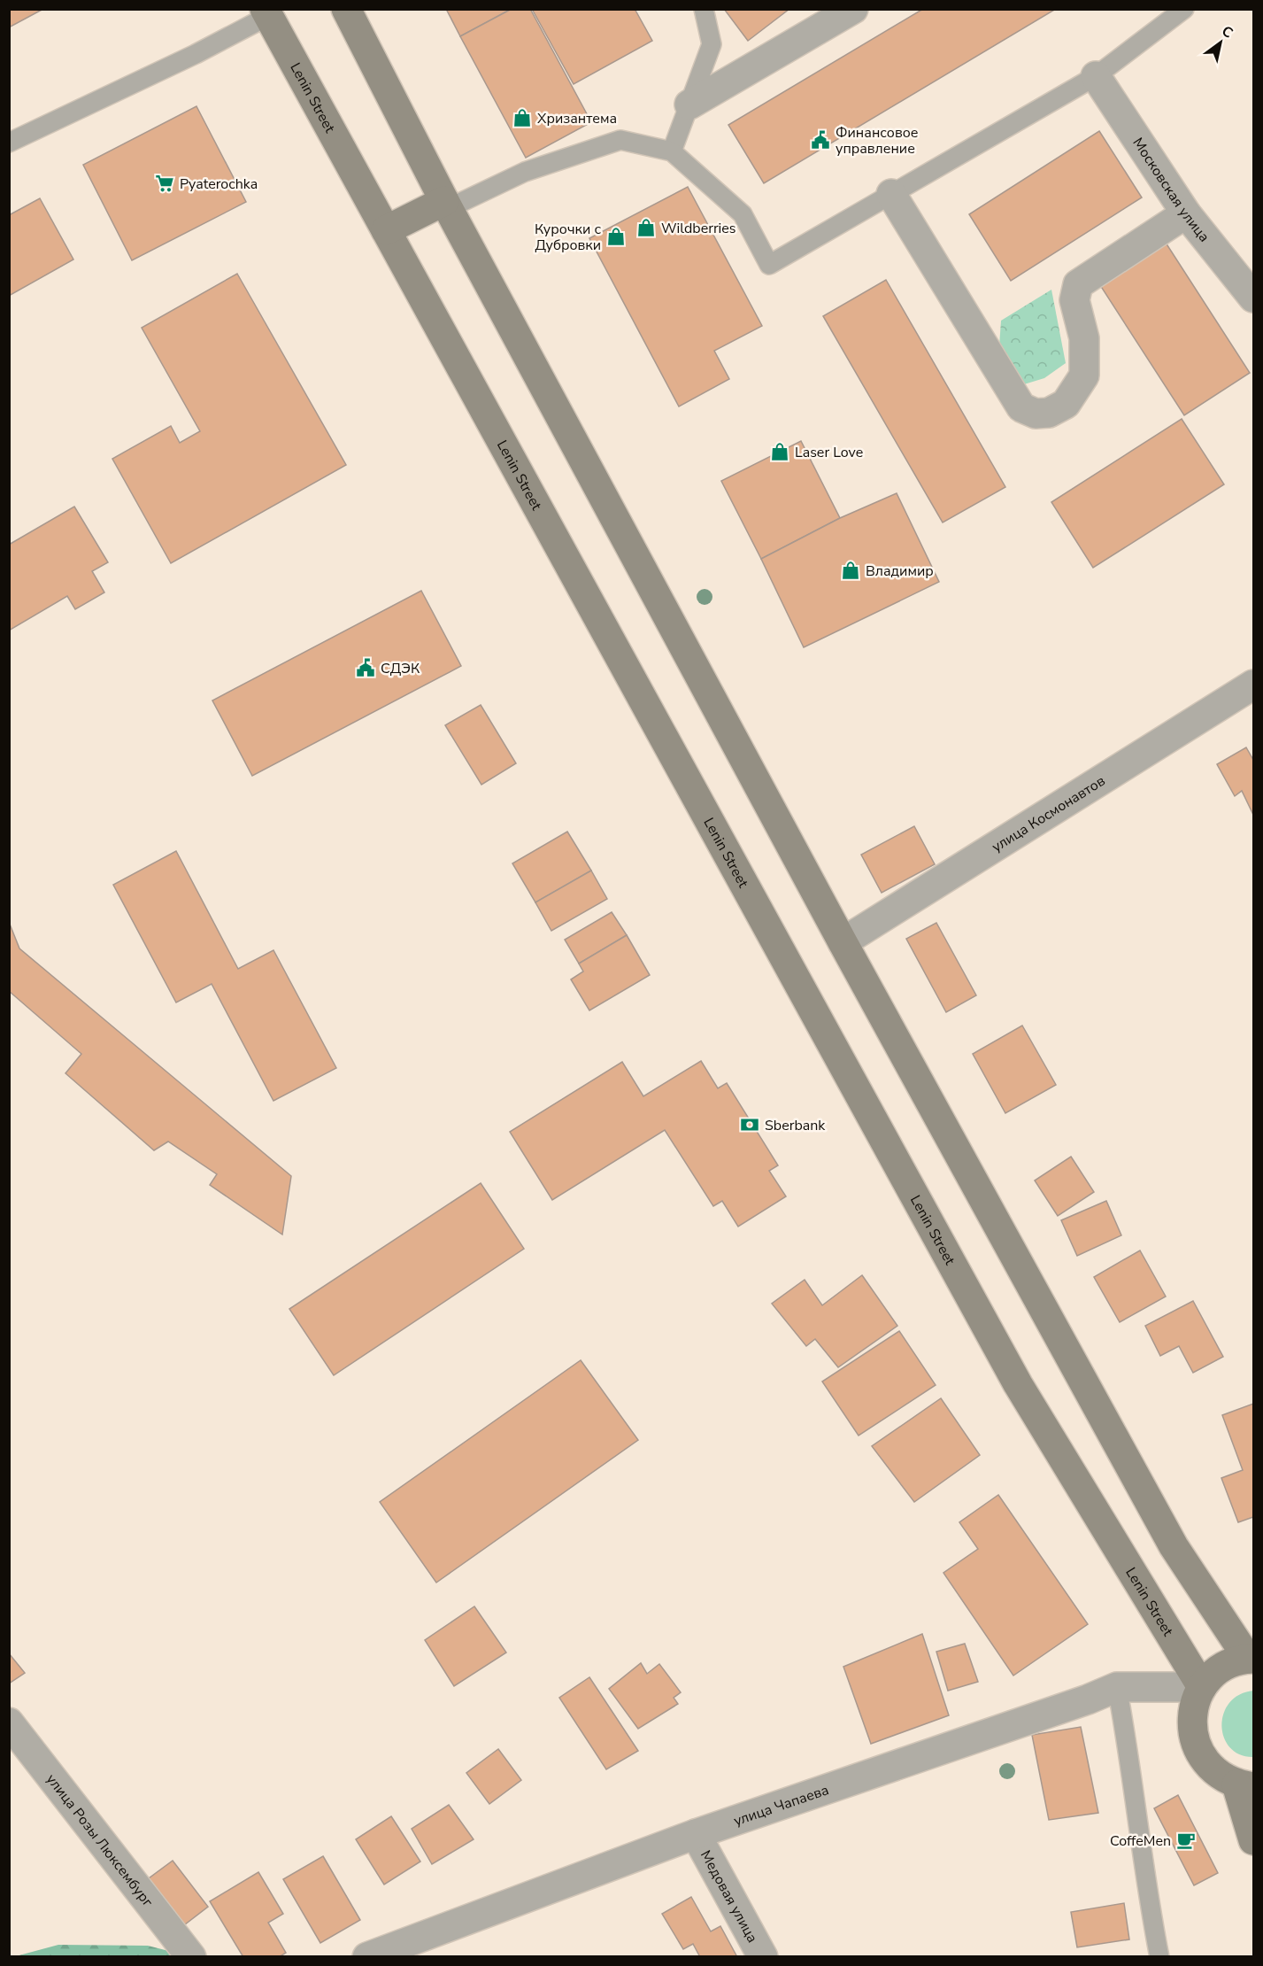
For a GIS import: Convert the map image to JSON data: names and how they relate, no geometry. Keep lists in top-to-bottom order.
{
  "streets": {
    "main road": ["Lenin Street"],
    "street": [
      "Московская улица",
      "улица Космонавтов",
      "улица Чапаева",
      "улица Розы Люксембург",
      "Медовая улица"
    ]
  },
  "crossings": [
    ["Lenin Street", "улица Чапаева"],
    ["улица Чапаева", "Медовая улица"]
  ],
  "places": {
    "shop": [
      "Хризантема",
      "Wildberries",
      "Курочки с Дубровки",
      "Laser Love",
      "Владимир"
    ],
    "public building": ["Финансовое управление", "СДЭК"],
    "supermarket": ["Pyaterochka"],
    "bank": ["Sberbank"],
    "cafe": ["CoffeMen"]
  },
  "north": "top right"
}
